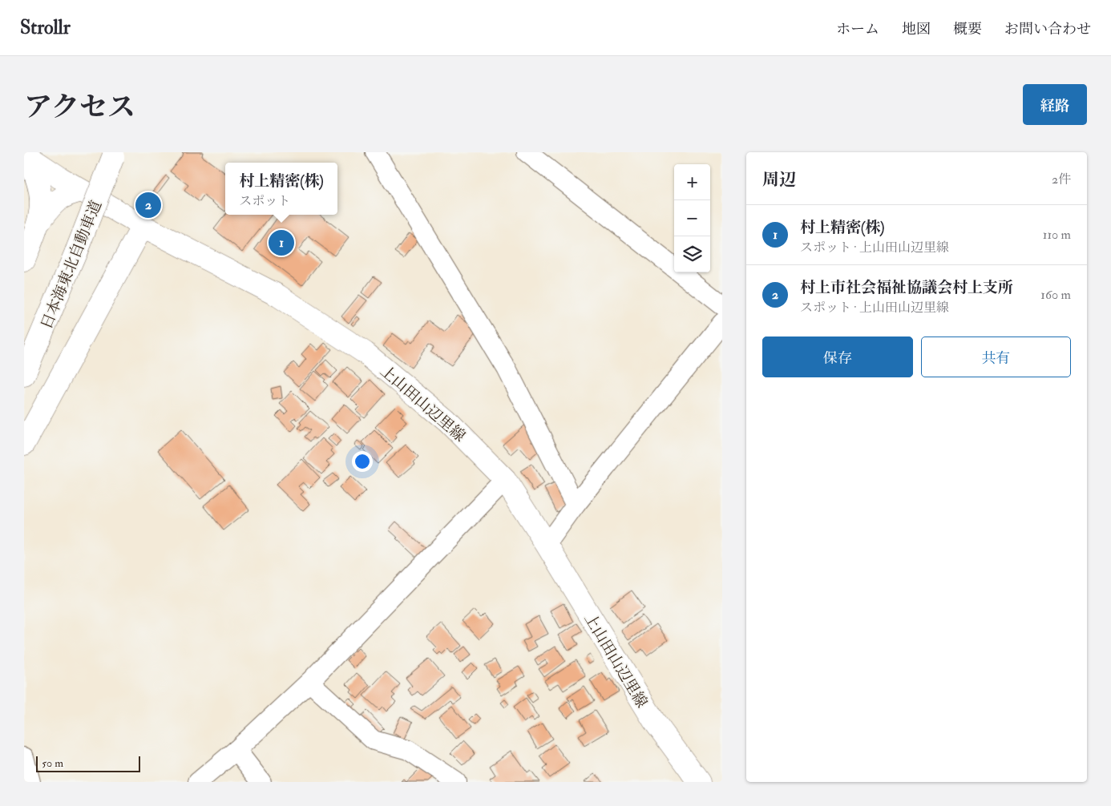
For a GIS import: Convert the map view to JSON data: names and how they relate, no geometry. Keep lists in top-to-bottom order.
{
  "streets": {
    "main road": ["日本海東北自動車道", "上山田山辺里線"]
  },
  "scale_bar": "50 m",
  "page": {
    "header": "Strollr",
    "nav": [
      "ホーム",
      "地図",
      "概要",
      "お問い合わせ"
    ],
    "title": "アクセス",
    "buttons": [
      "経路",
      ["保存", "共有"]
    ],
    "heading": ["周辺", "2件"],
    "popup": ["村上精密(株)", "スポット"],
    "map_buttons": ["+", "−"],
    "pins": ["2", "1"],
    "list": [
      {
        "mark": "1",
        "name": "村上精密(株)",
        "note": "スポット · 上山田山辺里線",
        "value": "110 m"
      },
      {
        "mark": "2",
        "name": "村上市社会福祉協議会村上支所",
        "note": "スポット · 上山田山辺里線",
        "value": "160 m"
      }
    ],
    "scale": "50 m"
  }
}
